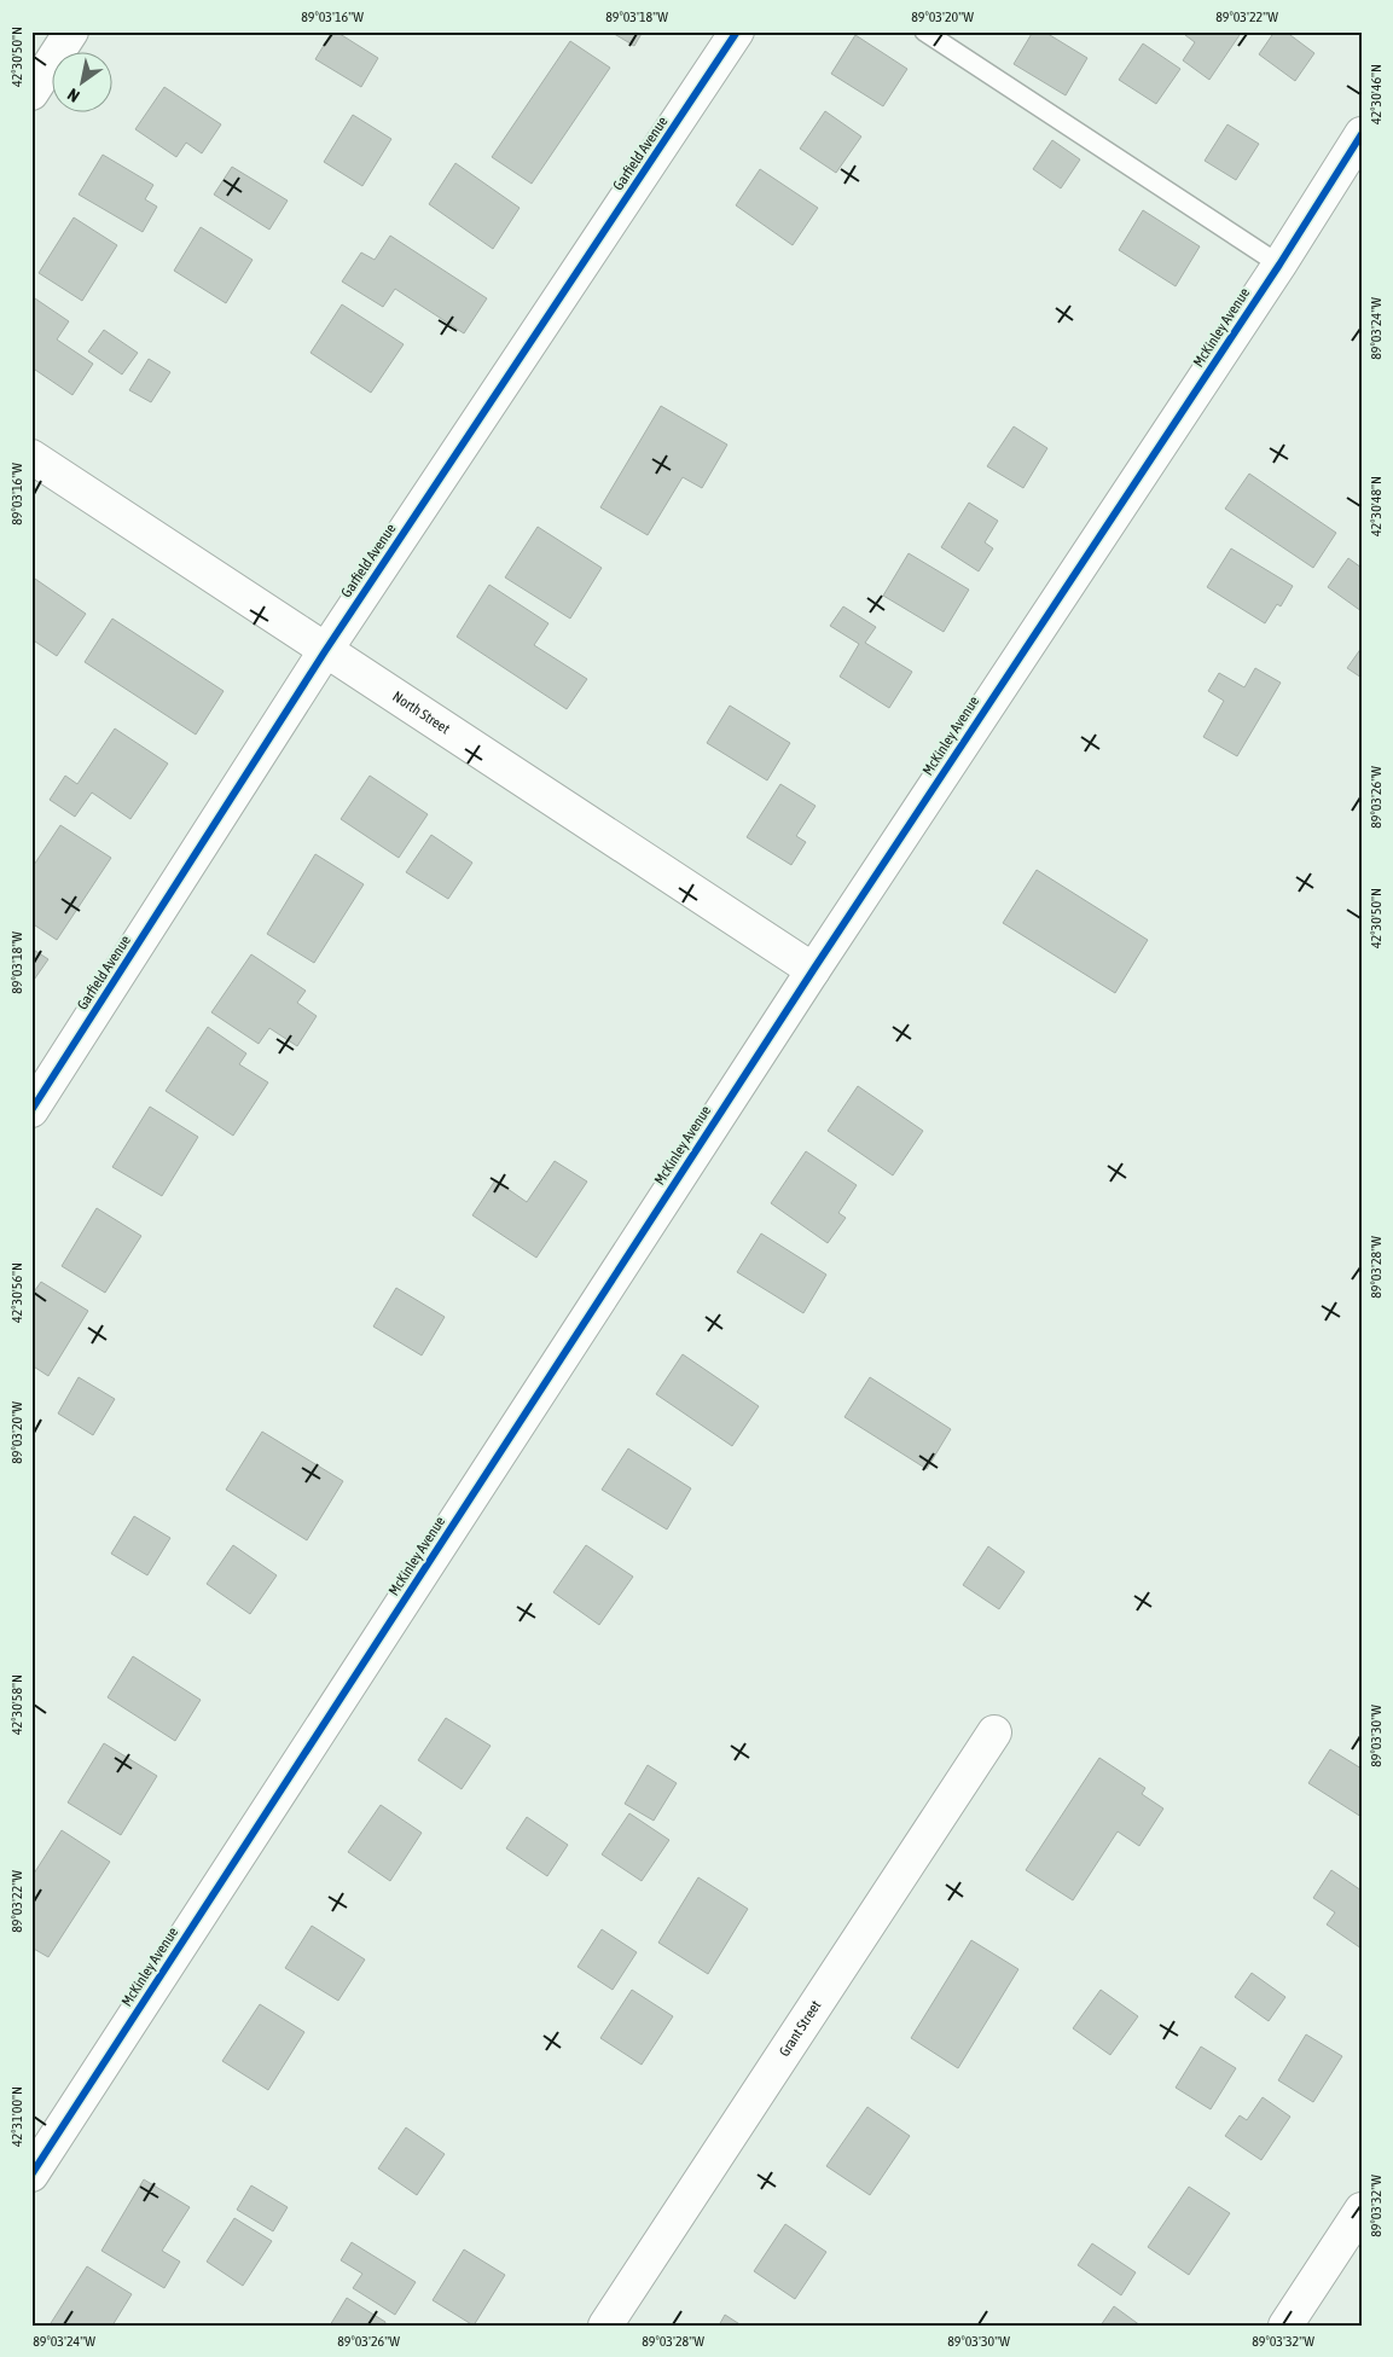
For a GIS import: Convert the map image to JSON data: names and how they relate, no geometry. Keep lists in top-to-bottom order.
{
  "streets": {
    "street": [
      "Garfield Avenue",
      "McKinley Avenue",
      "North Street",
      "Grant Street"
    ]
  },
  "crossings": [
    ["Garfield Avenue", "North Street"],
    ["McKinley Avenue", "North Street"]
  ],
  "north": "bottom left",
  "coordinates": [
    "89°03'16\"W",
    "89°03'18\"W",
    "89°03'20\"W",
    "89°03'22\"W",
    "42°30'50\"N",
    "42°30'46\"N",
    "89°03'24\"W",
    "42°30'48\"N",
    "89°03'26\"W",
    "89°03'28\"W",
    "42°30'56\"N",
    "42°30'58\"N",
    "89°03'30\"W",
    "42°31'00\"N",
    "89°03'32\"W"
  ]
}
